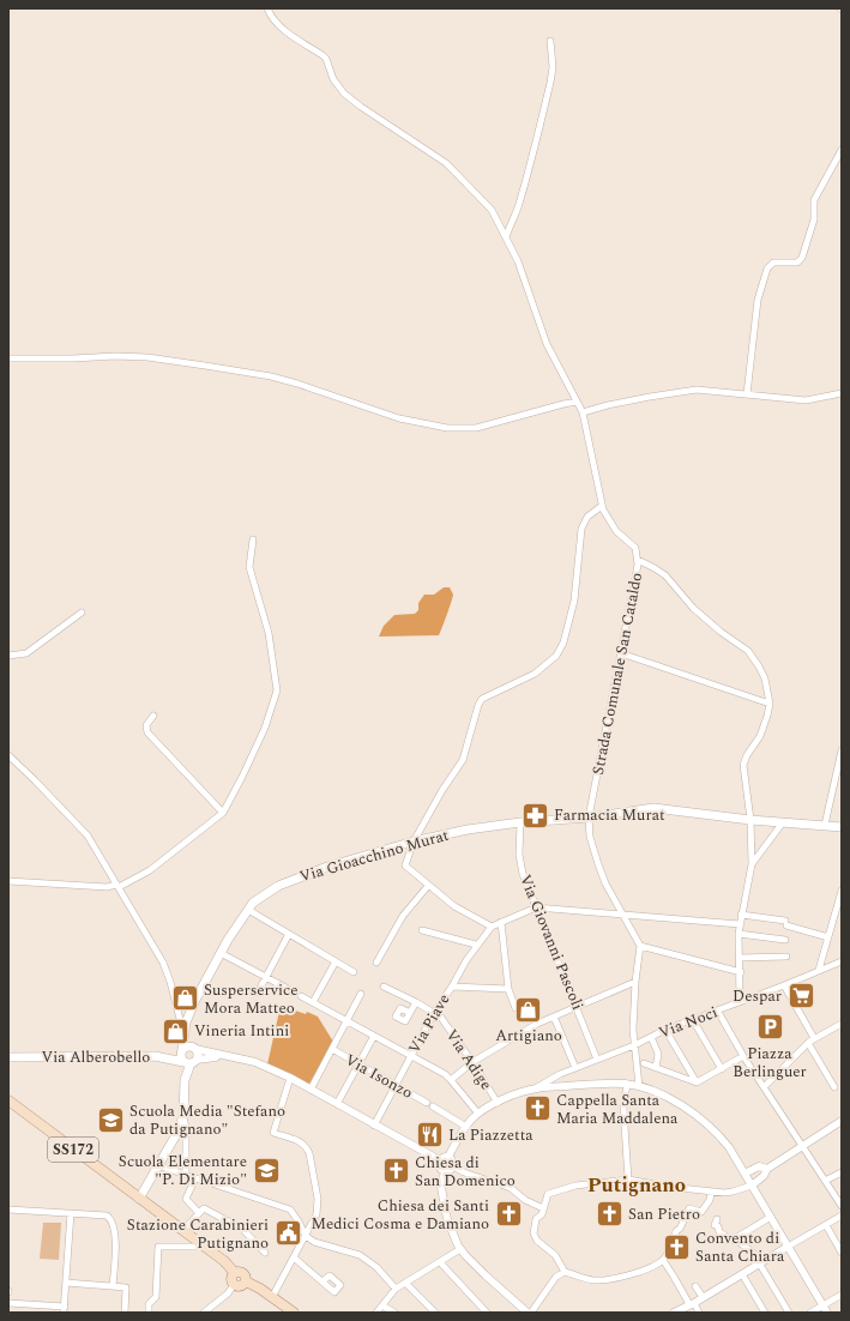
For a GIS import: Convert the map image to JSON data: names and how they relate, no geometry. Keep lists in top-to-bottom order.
{
  "streets": {
    "main road": ["Via Gioacchino Murat", "Via Alberobello", "SS172"],
    "street": [
      "Strada Comunale San Cataldo",
      "Via Giovanni Pascoli",
      "Via Noci",
      "Via Piave",
      "Via Adige",
      "Via Isonzo"
    ]
  },
  "crossings": [
    ["Strada Comunale San Cataldo", "Via Gioacchino Murat"],
    ["Via Gioacchino Murat", "Via Giovanni Pascoli"],
    ["Via Giovanni Pascoli", "Via Noci"],
    ["Via Piave", "Via Adige"],
    ["Via Piave", "Via Isonzo"]
  ],
  "districts": ["Putignano"],
  "places": {
    "pharmacy": ["Farmacia Murat"],
    "supermarket": ["Despar"],
    "shop": ["Susperservice Mora Matteo", "Artigiano", "Vineria Intini"],
    "parking": ["Piazza Berlinguer"],
    "church": [
      "Cappella Santa Maria Maddalena",
      "Chiesa di San Domenico",
      "Chiesa dei Santi Medici Cosma e Damiano",
      "San Pietro",
      "Convento di Santa Chiara"
    ],
    "school or university": ["Scuola Media \"Stefano da Putignano\"", "Scuola Elementare \"P. Di Mizio\""],
    "restaurant": ["La Piazzetta"],
    "public building": ["Stazione Carabinieri Putignano"]
  }
}
